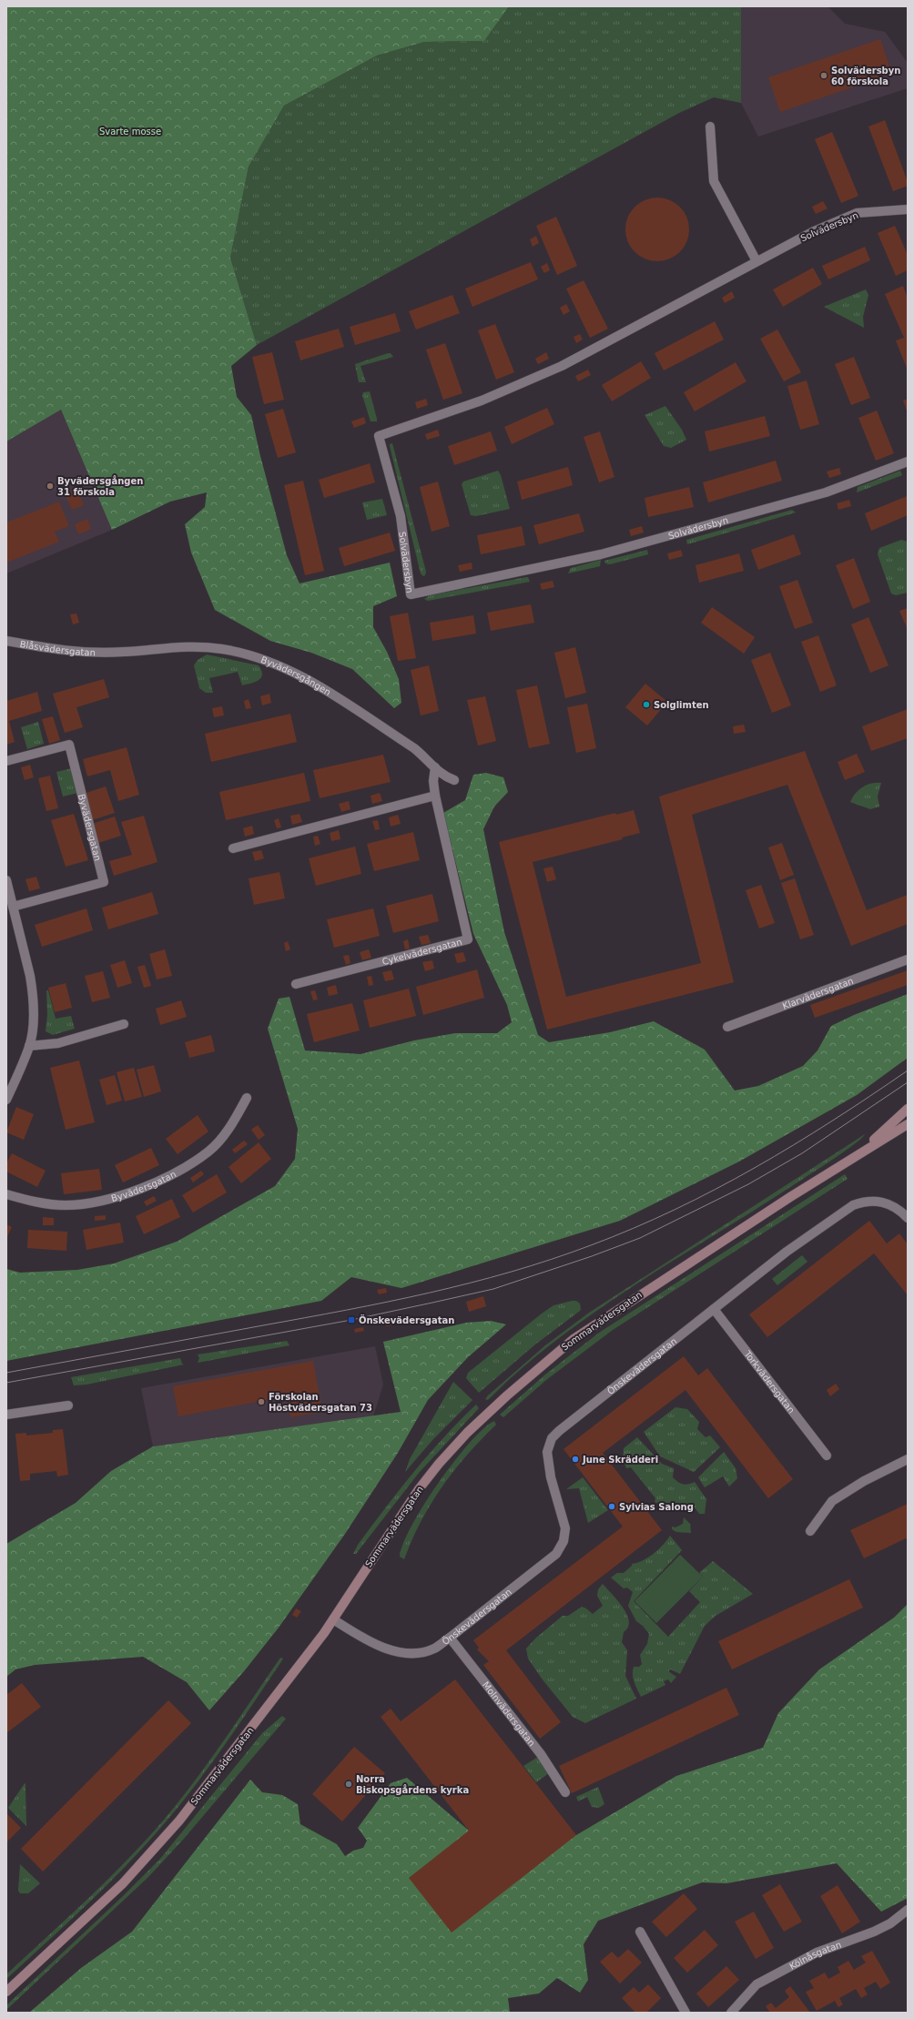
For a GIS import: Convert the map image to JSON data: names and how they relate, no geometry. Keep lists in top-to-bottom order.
{
  "streets": {
    "street": [
      "Solvädersbyn",
      "Blåsvädersgatan",
      "Byvädersgången",
      "Byvädersgatan",
      "Cykelvädersgatan",
      "Klarvädersgatan",
      "Sommarvädersgatan",
      "Önskevädersgatan",
      "Torkvädersgatan",
      "Molnvädersgatan",
      "Kölnåsgatan"
    ]
  },
  "crossings": [
    ["Blåsvädersgatan", "Byvädersgången"],
    ["Byvädersgången", "Cykelvädersgatan"],
    ["Sommarvädersgatan", "Önskevädersgatan"],
    ["Önskevädersgatan", "Torkvädersgatan"],
    ["Önskevädersgatan", "Molnvädersgatan"]
  ],
  "parks": ["Svarte mosse"],
  "places": {
    "other": [
      "Solvädersbyn 60 förskola",
      "Byvädersgången 31 förskola",
      "Solglimten",
      "Förskolan Höstvädersgatan 73",
      "June Skrädderi",
      "Sylvias Salong",
      "Norra Biskopsgårdens kyrka"
    ],
    "transit": ["Önskevädersgatan"]
  }
}
